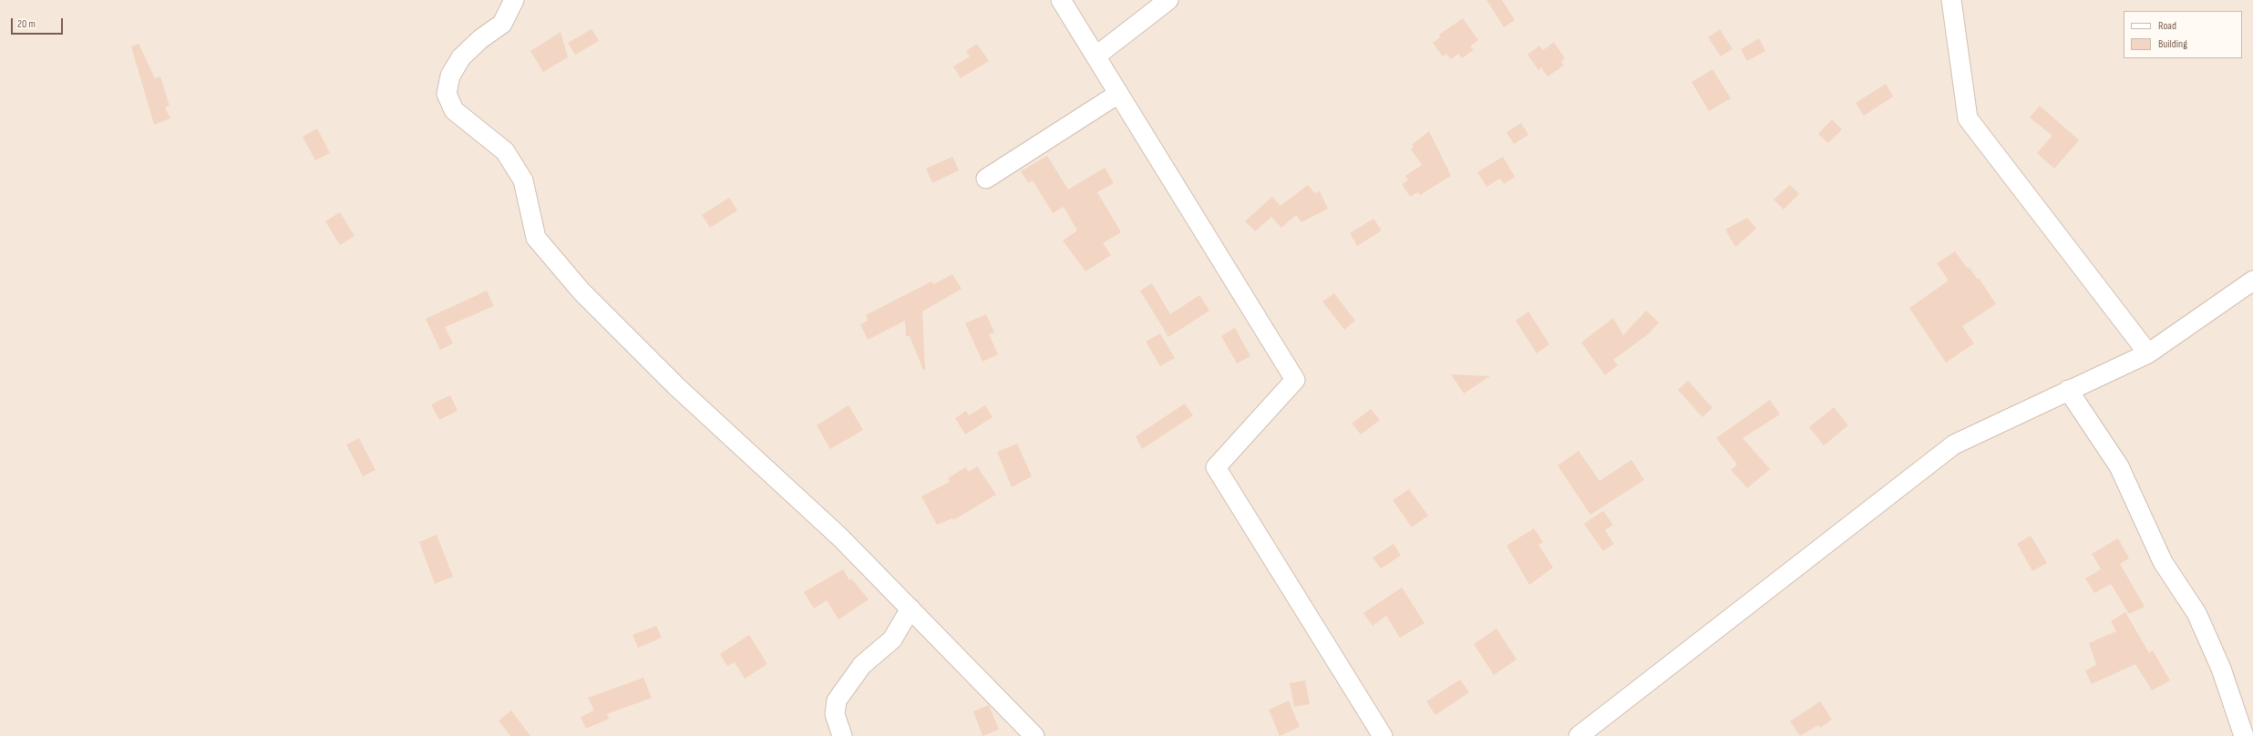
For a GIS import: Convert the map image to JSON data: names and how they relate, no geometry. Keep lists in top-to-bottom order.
{
  "legend": ["Road", "Building"],
  "scale_bar": "20 m"
}
